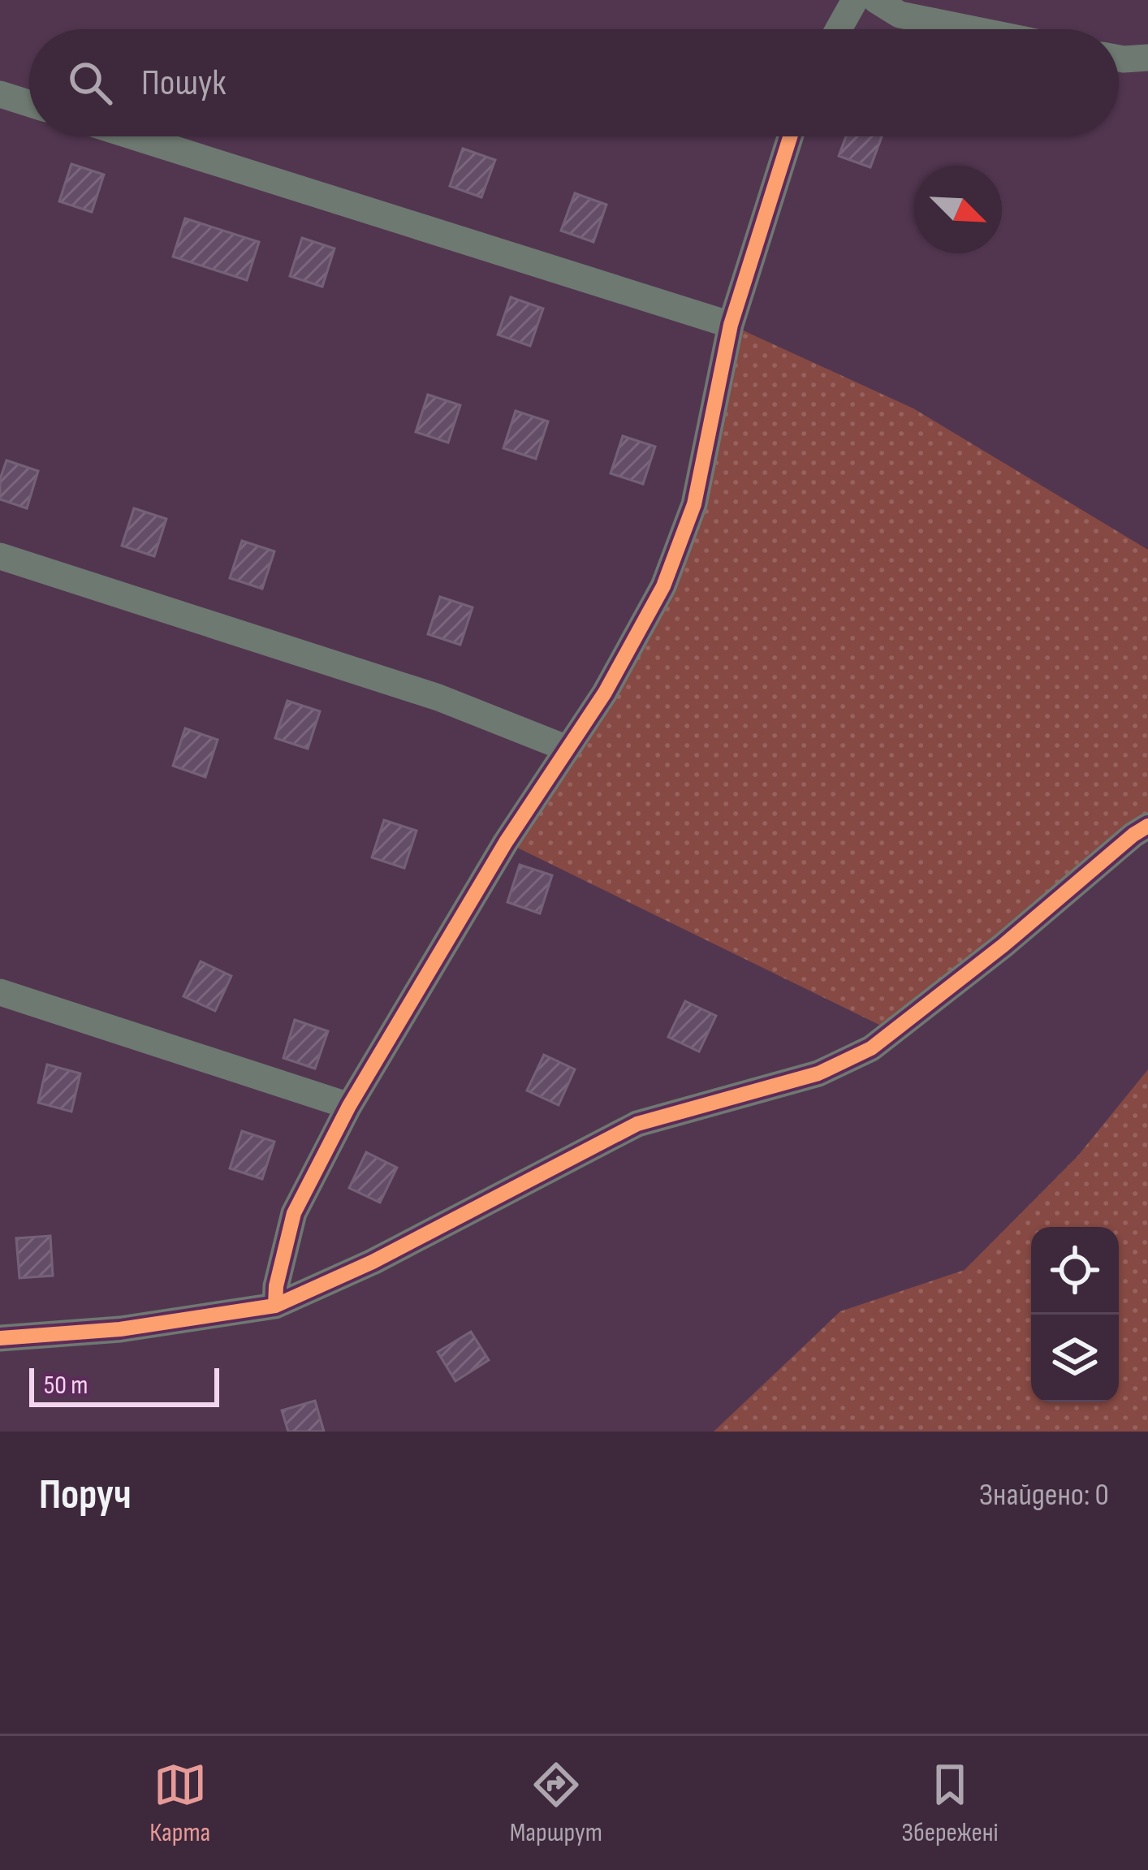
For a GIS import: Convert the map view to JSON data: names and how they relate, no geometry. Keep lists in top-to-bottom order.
{
  "scale_bar": "50 m",
  "north": "bottom right",
  "page": {
    "search": "Пошук",
    "scale": "50 m",
    "heading": ["Поруч", "Знайдено: 0"],
    "nav": ["Карта", "Маршрут", "Збережені"]
  }
}
